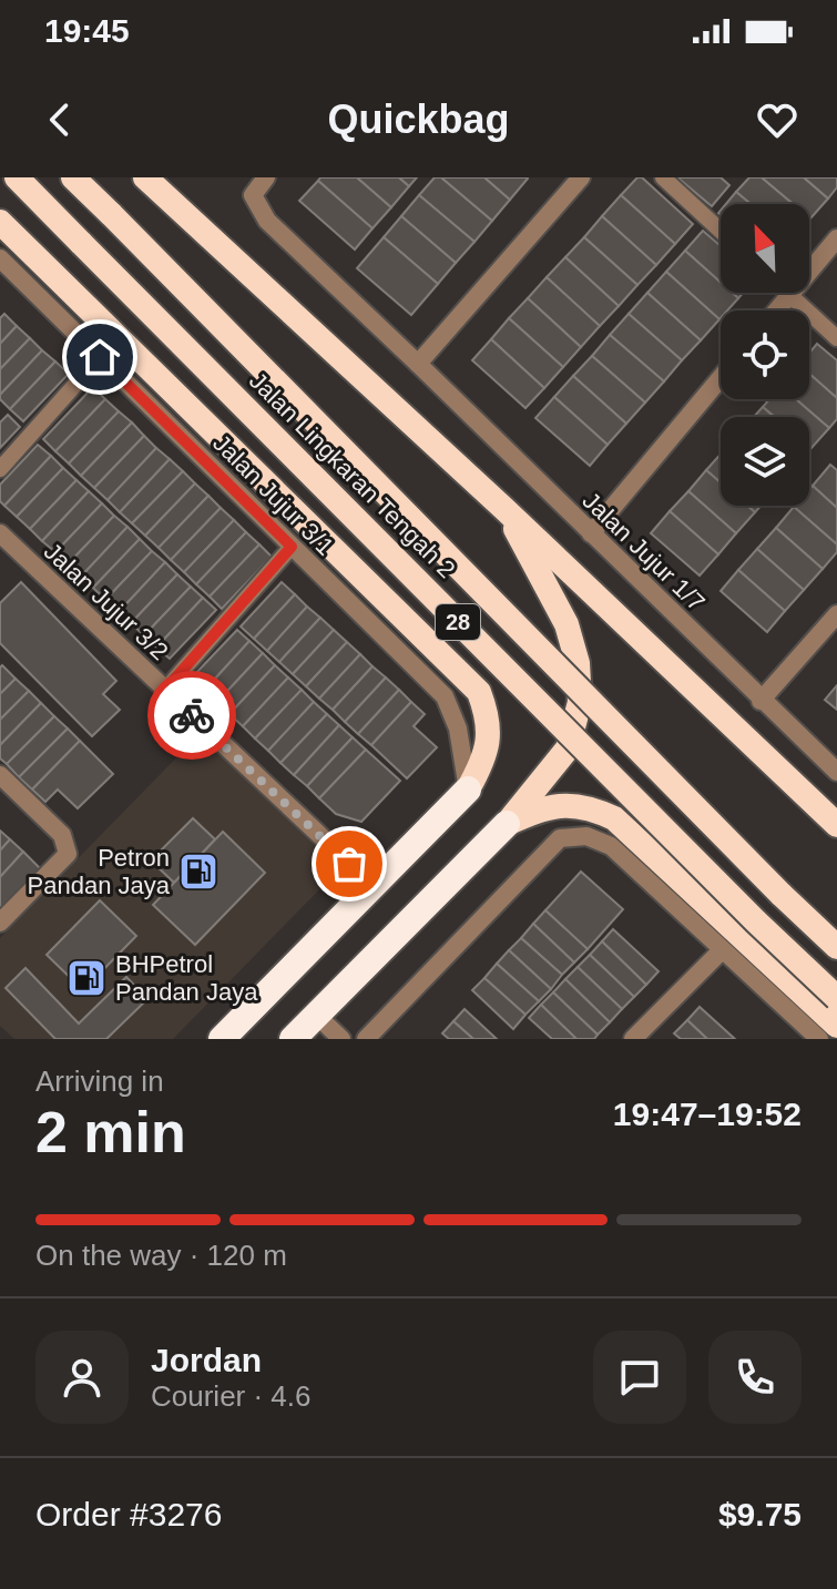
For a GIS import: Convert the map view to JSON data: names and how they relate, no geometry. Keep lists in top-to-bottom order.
{
  "streets": {
    "highway": ["Jalan Lingkaran Tengah 2", "28"],
    "street": ["Jalan Jujur 3/1", "Jalan Jujur 1/7", "Jalan Jujur 3/2"]
  },
  "places": {
    "fuel station": ["Petron Pandan Jaya", "BHPetrol Pandan Jaya"]
  },
  "north": "top left",
  "page": {
    "status": "19:45",
    "header": "Quickbag",
    "heading": ["2 min", "Arriving in", "19:47–19:52"],
    "panel": [
      "Jordan",
      "Courier · 4.6",
      "Order #3276",
      "$9.75"
    ],
    "bar": "On the way · 120 m"
  }
}
